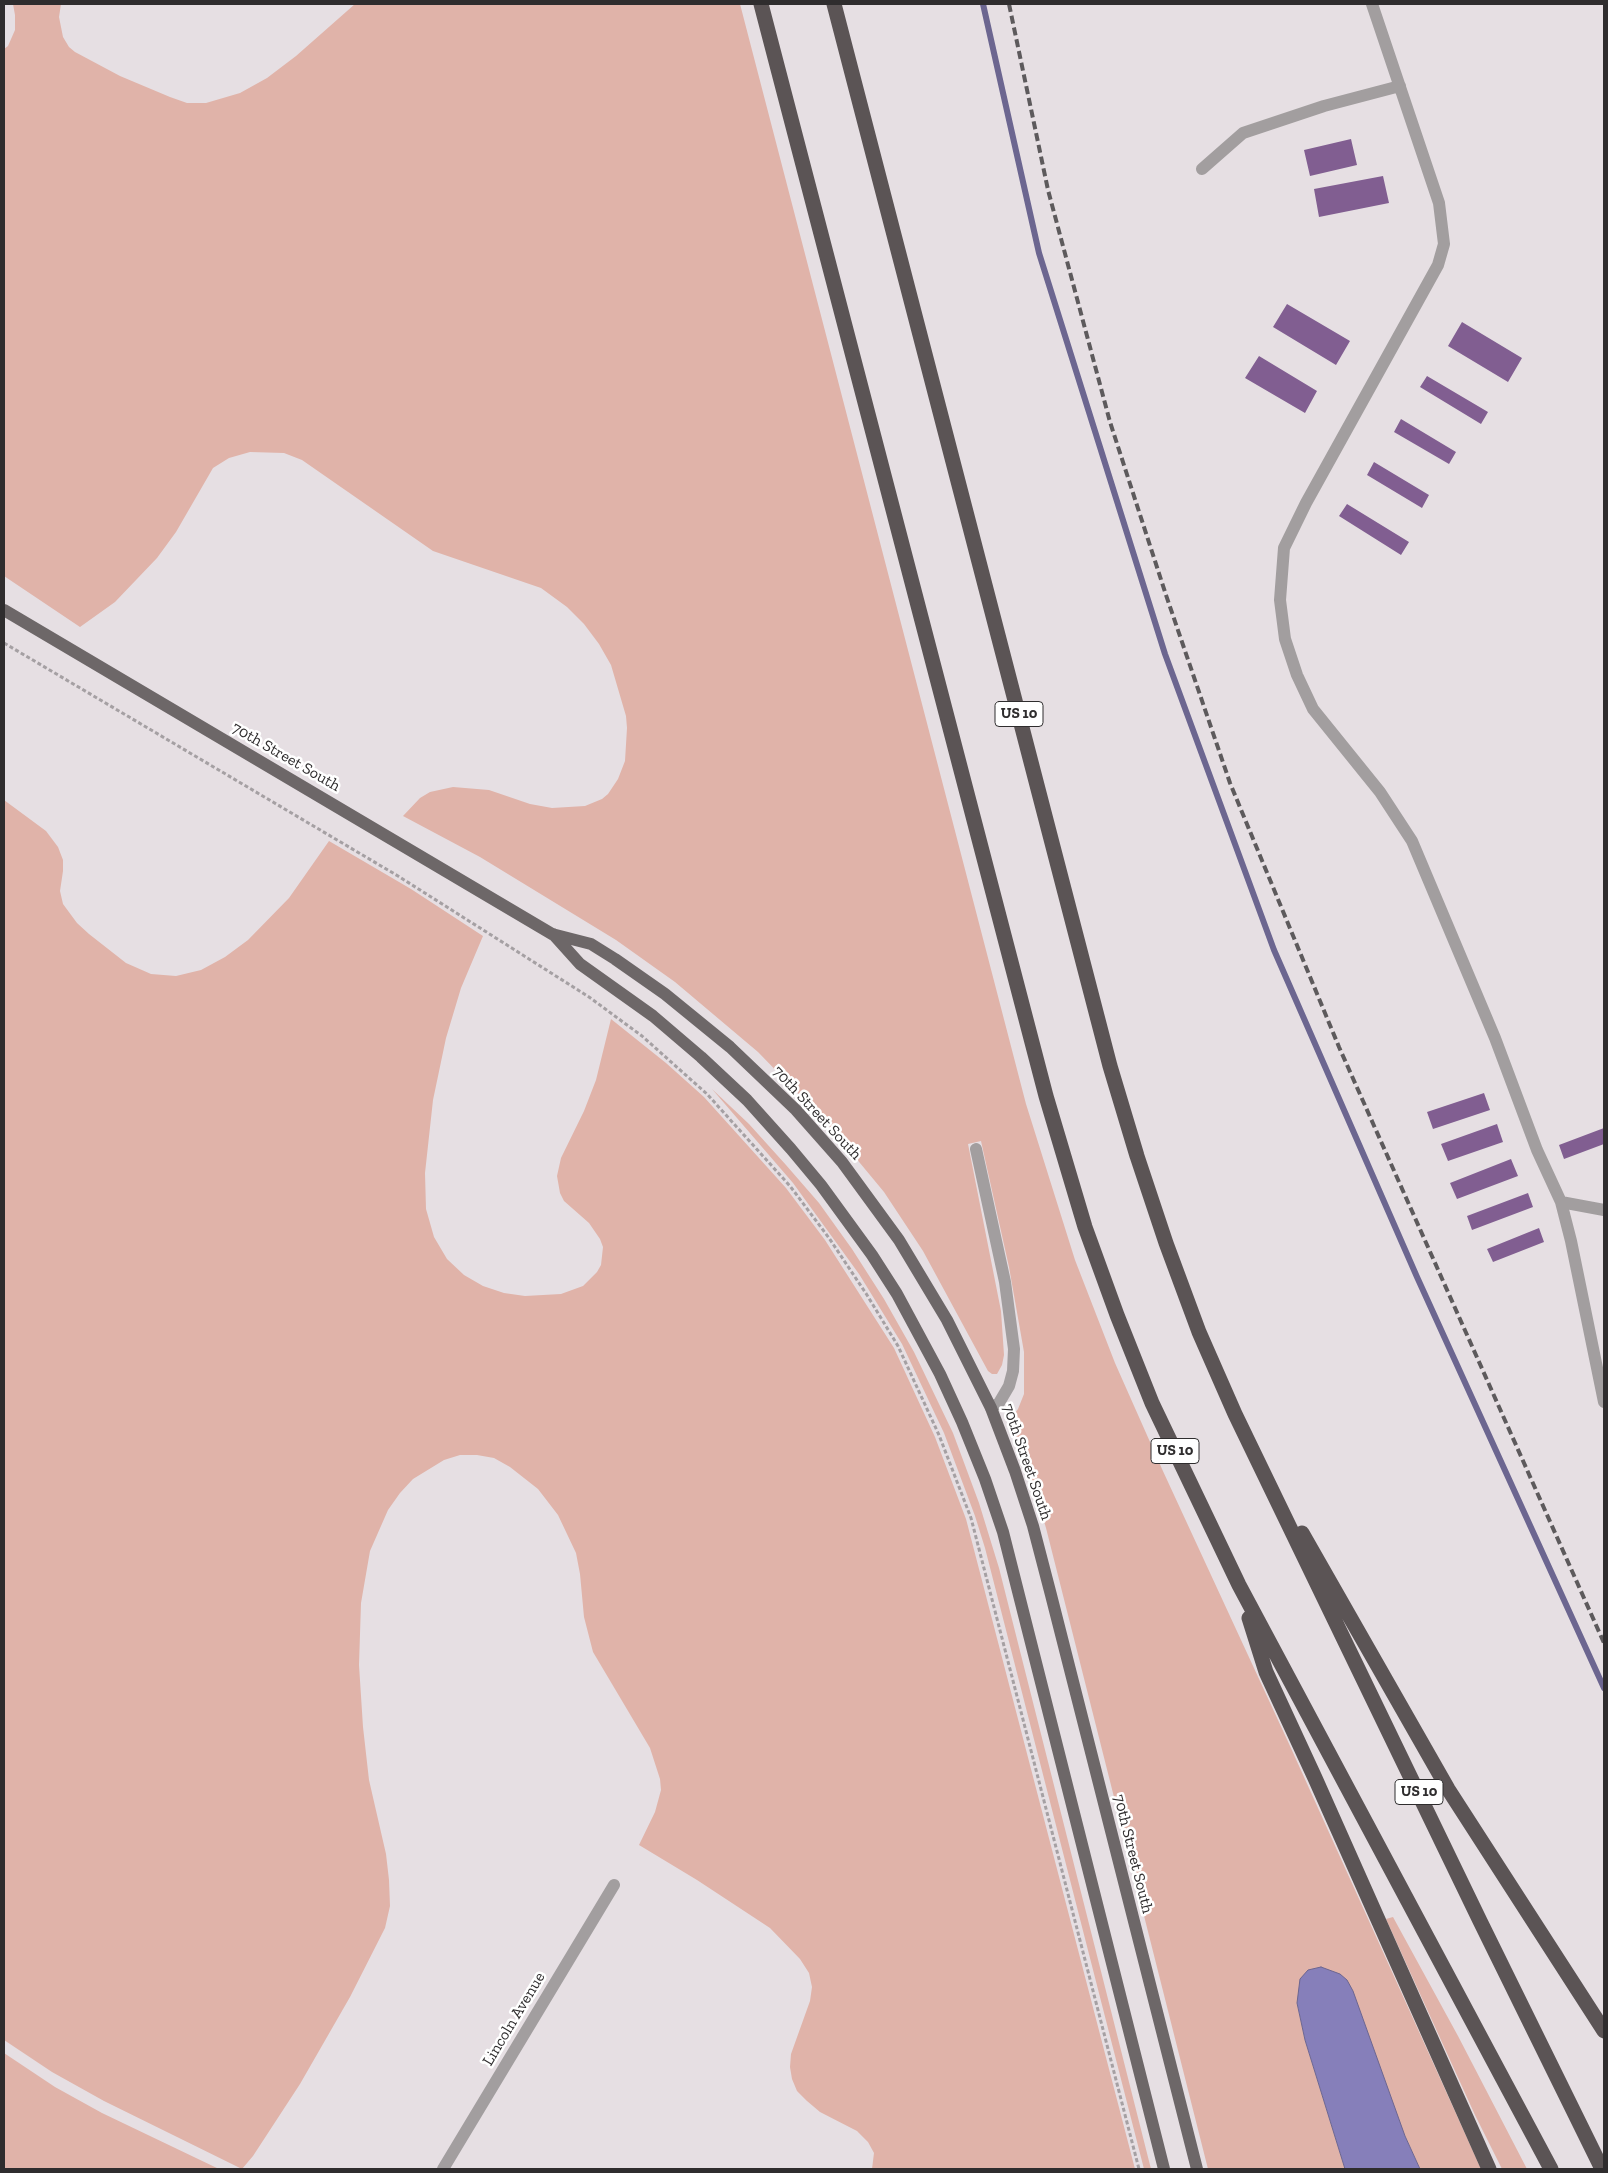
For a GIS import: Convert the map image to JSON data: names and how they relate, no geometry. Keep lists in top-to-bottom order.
{
  "streets": {
    "highway": ["US 10"],
    "main road": ["70th Street South"],
    "street": ["Lincoln Avenue"]
  }
}
